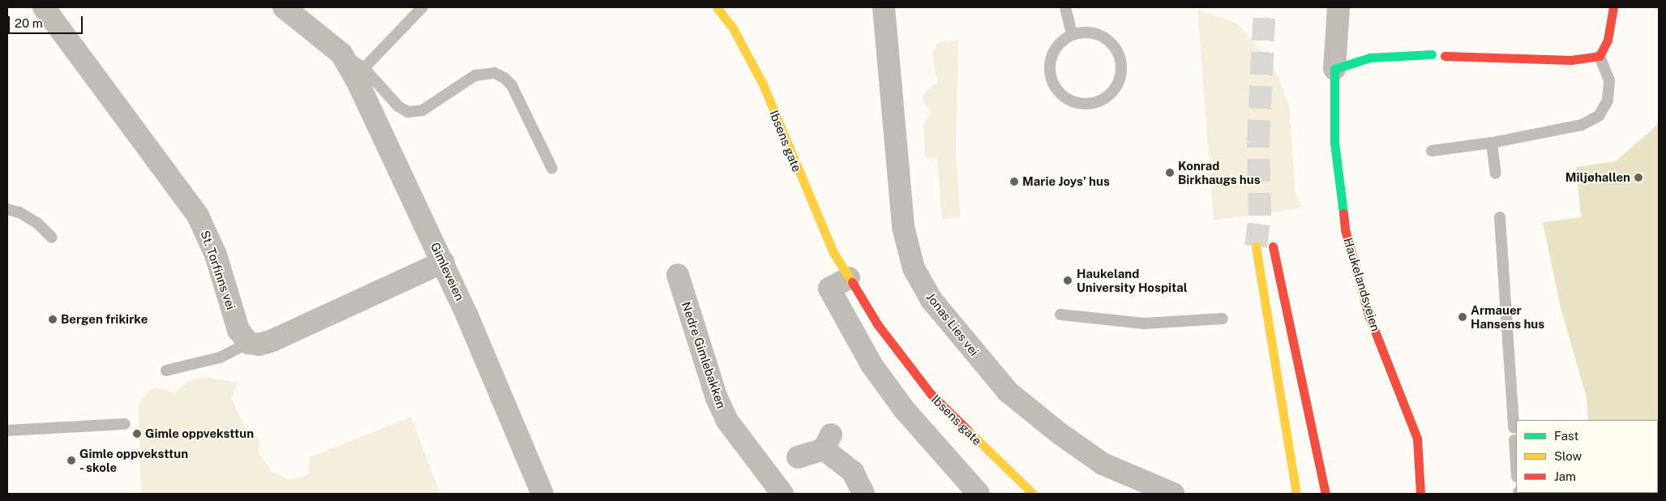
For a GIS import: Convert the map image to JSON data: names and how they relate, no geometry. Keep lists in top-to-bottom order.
{
  "streets": {
    "main road": ["Ibsens gate", "Haukelandsveien"],
    "street": [
      "St. Torfinns vei",
      "Gimleveien",
      "Jonas Lies vei",
      "Nedre Gimlebakken"
    ]
  },
  "places": [
    "Konrad Birkhaugs hus",
    "Miljøhallen",
    "Marie Joys’ hus",
    "Haukeland University Hospital",
    "Armauer Hansens hus",
    "Bergen frikirke",
    "Gimle oppveksttun",
    "Gimle oppveksttun - skole"
  ],
  "legend": ["Fast", "Slow", "Jam"],
  "scale_bar": "20 m"
}
